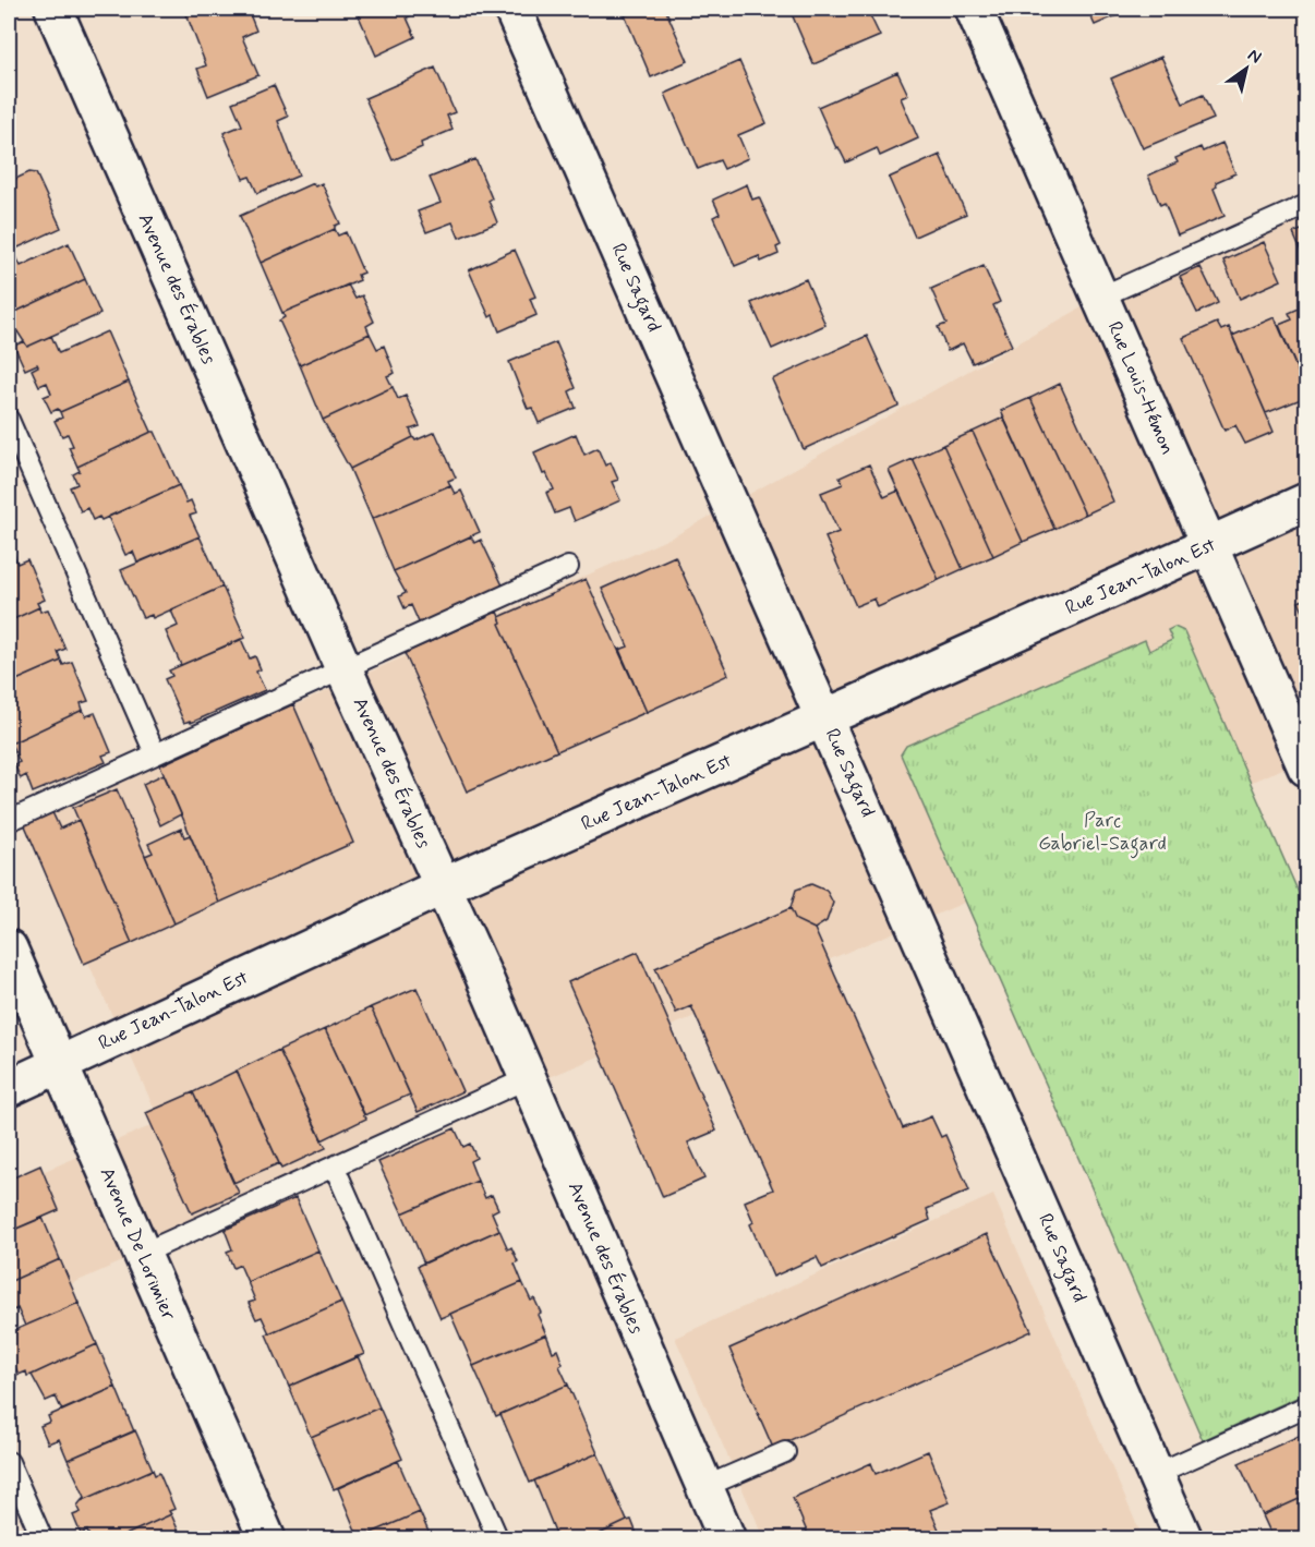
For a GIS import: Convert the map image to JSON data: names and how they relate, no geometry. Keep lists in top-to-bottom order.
{
  "streets": {
    "street": [
      "Rue Sagard",
      "Avenue des Érables",
      "Rue Louis-Hémon",
      "Rue Jean-Talon Est",
      "Avenue De Lorimier"
    ]
  },
  "crossings": [
    ["Rue Sagard", "Rue Jean-Talon Est"],
    ["Avenue des Érables", "Rue Jean-Talon Est"],
    ["Rue Louis-Hémon", "Rue Jean-Talon Est"],
    ["Rue Jean-Talon Est", "Avenue De Lorimier"]
  ],
  "parks": ["Parc Gabriel-Sagard"],
  "north": "top right"
}
